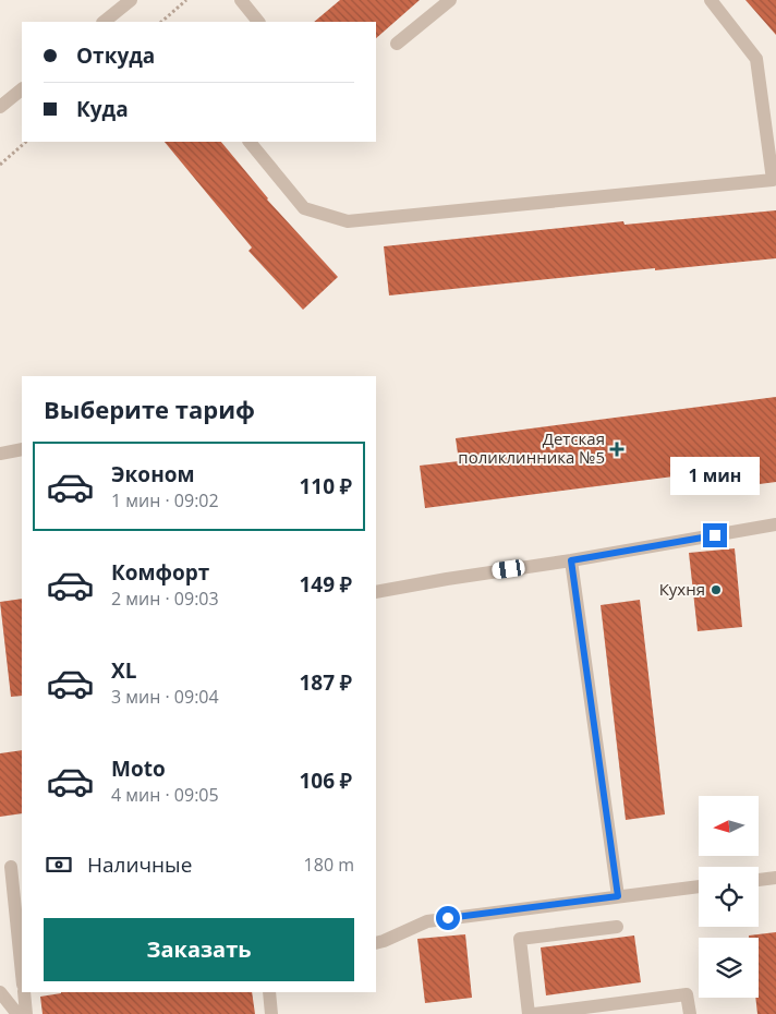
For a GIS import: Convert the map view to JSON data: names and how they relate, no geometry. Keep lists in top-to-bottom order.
{
  "places": {
    "health": ["Детская поликлинника №5"],
    "other": ["Кухня"]
  },
  "north": "left",
  "page": {
    "banner": ["Откуда", "Куда"],
    "heading": "Выберите тариф",
    "list": [
      {
        "name": "Эконом",
        "note": "1 мин · 09:02",
        "value": "110 ₽"
      },
      {
        "name": "Комфорт",
        "note": "2 мин · 09:03",
        "value": "149 ₽"
      },
      {
        "name": "XL",
        "note": "3 мин · 09:04",
        "value": "187 ₽"
      },
      {
        "name": "Moto",
        "note": "4 мин · 09:05",
        "value": "106 ₽"
      }
    ],
    "bubble": "1 мин",
    "pay": ["Наличные", "180 m"],
    "buttons": "Заказать"
  }
}
